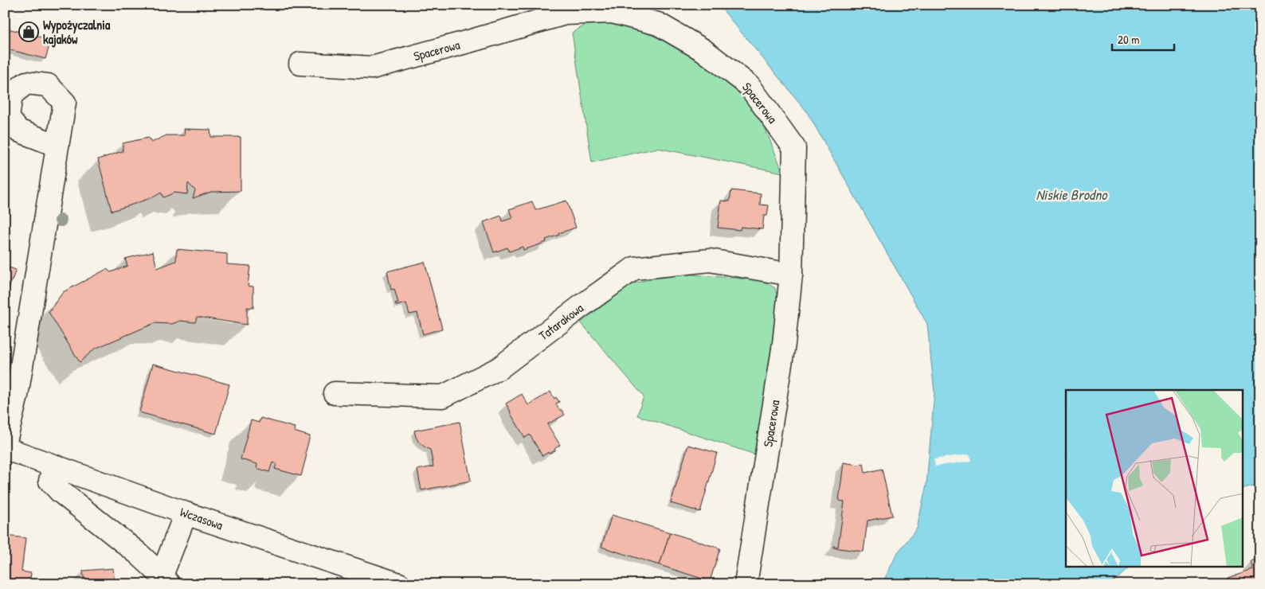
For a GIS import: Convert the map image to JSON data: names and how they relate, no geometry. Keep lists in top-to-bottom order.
{
  "streets": {
    "street": ["Spacerowa", "Tatarakowa", "Wczasowa"]
  },
  "crossings": [
    ["Spacerowa", "Tatarakowa"]
  ],
  "water": ["Niskie Brodno"],
  "places": {
    "shop": ["Wypożyczalnia kajaków"]
  },
  "scale_bar": "20 m"
}
